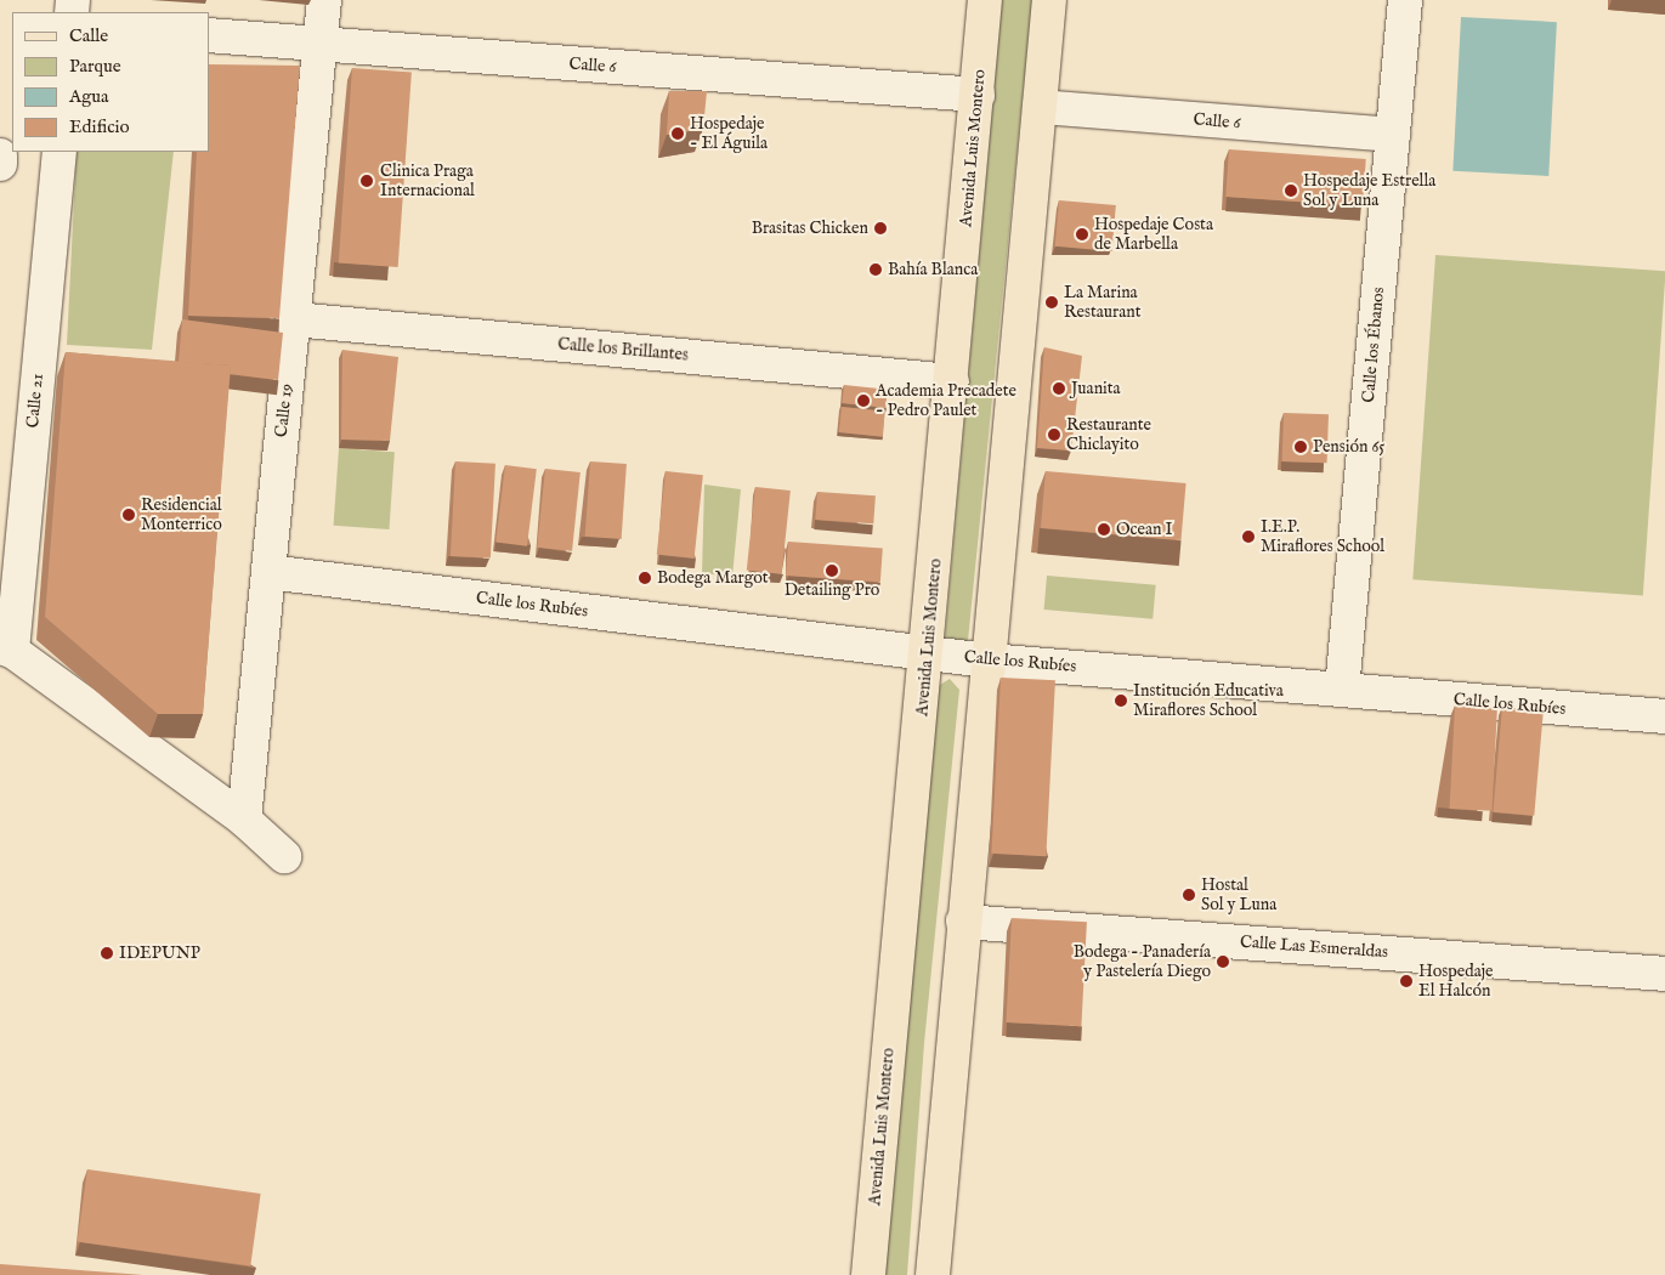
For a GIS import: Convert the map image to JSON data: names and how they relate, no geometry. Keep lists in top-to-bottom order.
{
  "streets": {
    "main road": ["Avenida Luis Montero"],
    "street": [
      "Calle 6",
      "Calle los Ébanos",
      "Calle los Brillantes",
      "Calle 21",
      "Calle 19",
      "Calle los Rubíes",
      "Calle Las Esmeraldas"
    ]
  },
  "crossings": [
    ["Calle 6", "Avenida Luis Montero"],
    ["Calle 6", "Calle los Ébanos"],
    ["Calle 6", "Calle 19"],
    ["Avenida Luis Montero", "Calle los Brillantes"],
    ["Avenida Luis Montero", "Calle los Rubíes"],
    ["Calle los Ébanos", "Calle los Rubíes"],
    ["Calle los Brillantes", "Calle 19"],
    ["Calle 19", "Calle los Rubíes"]
  ],
  "places": [
    "Hospedaje - El Águila",
    "Clinica Praga Internacional",
    "Hospedaje Estrella Sol y Luna",
    "Brasitas Chicken",
    "Hospedaje Costa de Marbella",
    "Bahía Blanca",
    "La Marina Restaurant",
    "Juanita",
    "Academia Precadete - Pedro Paulet",
    "Restaurante Chiclayito",
    "Pensión 65",
    "Residencial Monterrico",
    "Ocean I",
    "I.E.P. Miraflores School",
    "Detailing Pro",
    "Bodega Margot",
    "Institución Educativa Miraflores School",
    "Hostal Sol y Luna",
    "IDEPUNP",
    "Bodega - Panadería y Pastelería Diego",
    "Hospedaje El Halcón"
  ],
  "legend": [
    "Calle",
    "Parque",
    "Agua",
    "Edificio"
  ]
}
